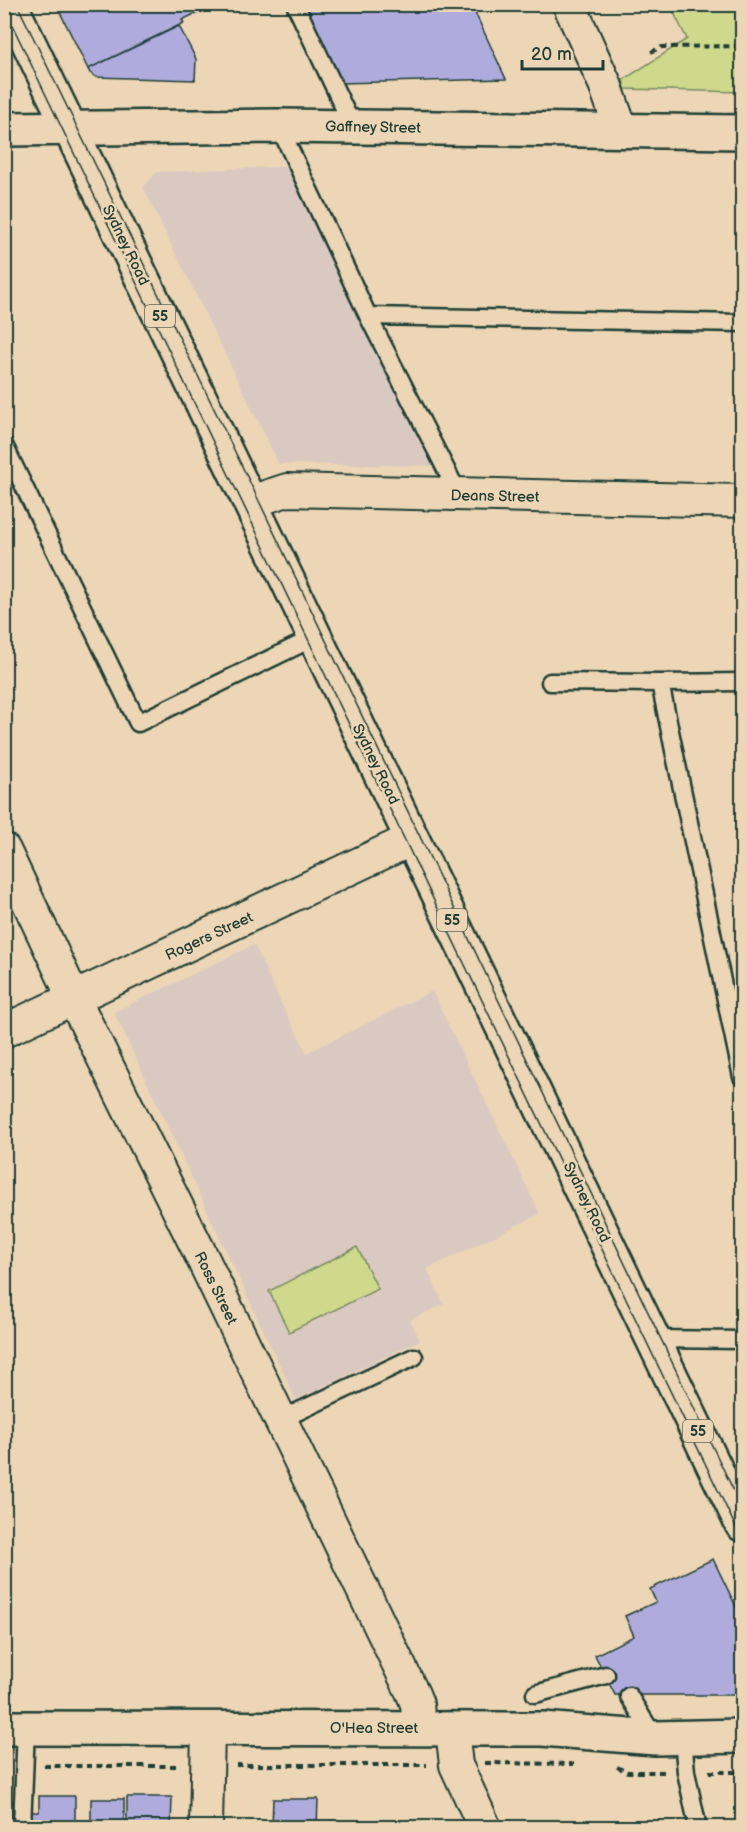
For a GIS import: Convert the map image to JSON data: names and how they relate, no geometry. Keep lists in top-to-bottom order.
{
  "streets": {
    "main road": [
      "Gaffney Street",
      "Sydney Road",
      "55",
      "O'Hea Street"
    ],
    "street": ["Deans Street", "Rogers Street", "Ross Street"]
  },
  "crossings": [
    ["Gaffney Street", "Sydney Road"],
    ["Sydney Road", "Deans Street"],
    ["Sydney Road", "Rogers Street"],
    ["Rogers Street", "Ross Street"],
    ["Ross Street", "O'Hea Street"]
  ],
  "scale_bar": "20 m"
}
